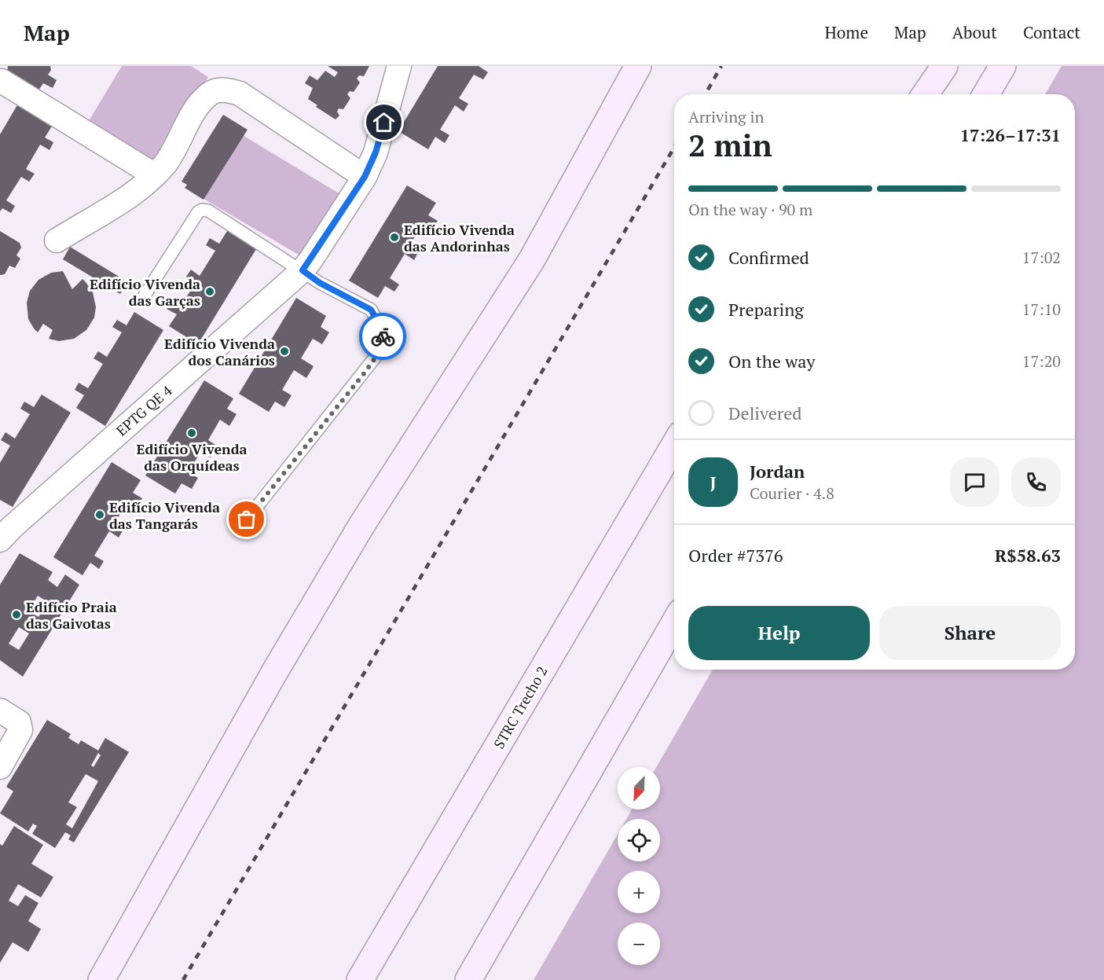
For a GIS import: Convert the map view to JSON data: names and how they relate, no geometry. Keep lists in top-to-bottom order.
{
  "streets": {
    "main road": ["STRC Trecho 2"],
    "street": ["EPTG QE 4"]
  },
  "places": [
    "Edifício Vivenda das Andorinhas",
    "Edifício Vivenda das Garças",
    "Edifício Vivenda dos Canários",
    "Edifício Vivenda das Orquídeas",
    "Edifício Vivenda das Tangarás",
    "Edifício Praia das Gaivotas"
  ],
  "north": "bottom left",
  "page": {
    "header": "Map",
    "nav": [
      "Home",
      "Map",
      "About",
      "Contact"
    ],
    "heading": ["2 min", "Arriving in", "17:26–17:31"],
    "panel": [
      "Jordan",
      "Courier · 4.8",
      "Order #7376",
      "R$58.63"
    ],
    "bar": "On the way · 90 m",
    "list": [
      ["Confirmed", "17:02"],
      ["Preparing", "17:10"],
      ["On the way", "17:20"],
      "Delivered"
    ],
    "round": "J",
    "buttons": ["Help", "Share"],
    "map_buttons": ["+", "−"]
  }
}
